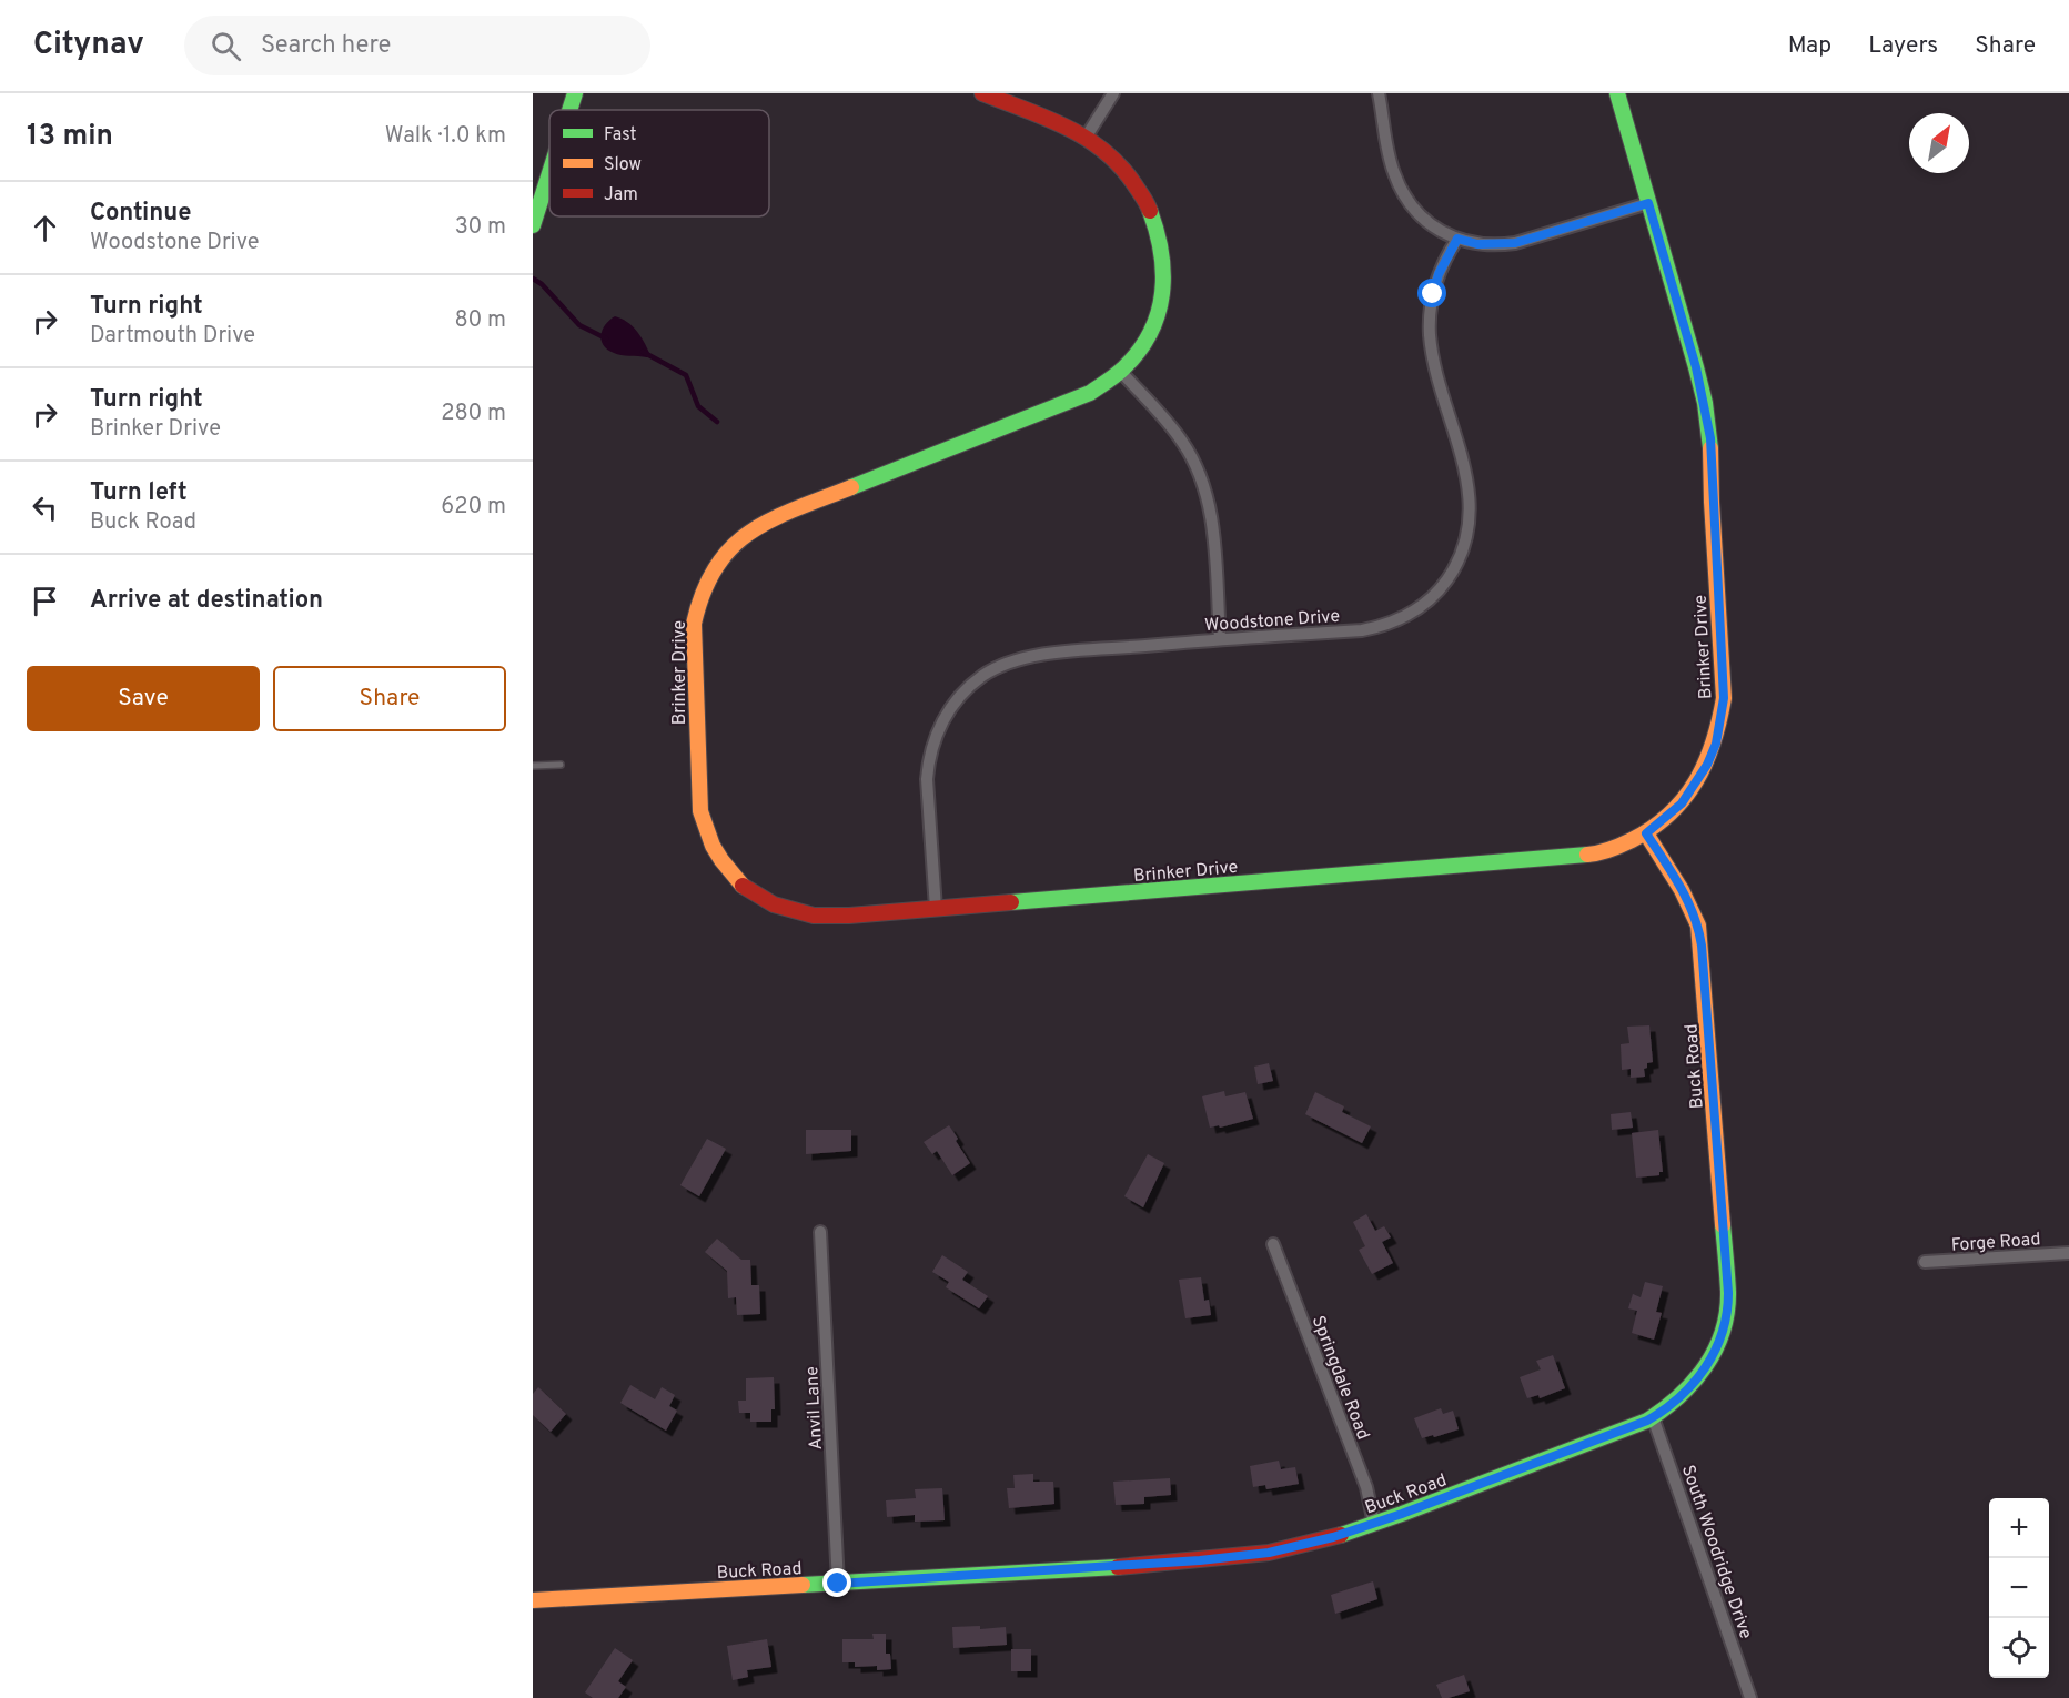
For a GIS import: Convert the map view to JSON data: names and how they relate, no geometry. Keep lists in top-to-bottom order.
{
  "streets": {
    "street": [
      "Woodstone Drive",
      "Brinker Drive",
      "Buck Road",
      "Forge Road",
      "Springdale Road",
      "Anvil Lane",
      "South Woodridge Drive"
    ]
  },
  "crossings": [
    ["Woodstone Drive", "Brinker Drive"],
    ["Brinker Drive", "Buck Road"],
    ["Buck Road", "Springdale Road"],
    ["Buck Road", "Anvil Lane"],
    ["Buck Road", "South Woodridge Drive"]
  ],
  "legend": ["Fast", "Slow", "Jam"],
  "north": "top right",
  "page": {
    "header": "Citynav",
    "search": "Search here",
    "nav": ["Map", "Layers", "Share"],
    "heading": ["13 min", "Walk · 1.0 km"],
    "list": [
      ["Continue", "Woodstone Drive", "30 m"],
      ["Turn right", "Dartmouth Drive", "80 m"],
      ["Turn right", "Brinker Drive", "280 m"],
      ["Turn left", "Buck Road", "620 m"],
      "Arrive at destination"
    ],
    "buttons": ["Save", "Share"],
    "map_buttons": ["+", "−"]
  }
}
